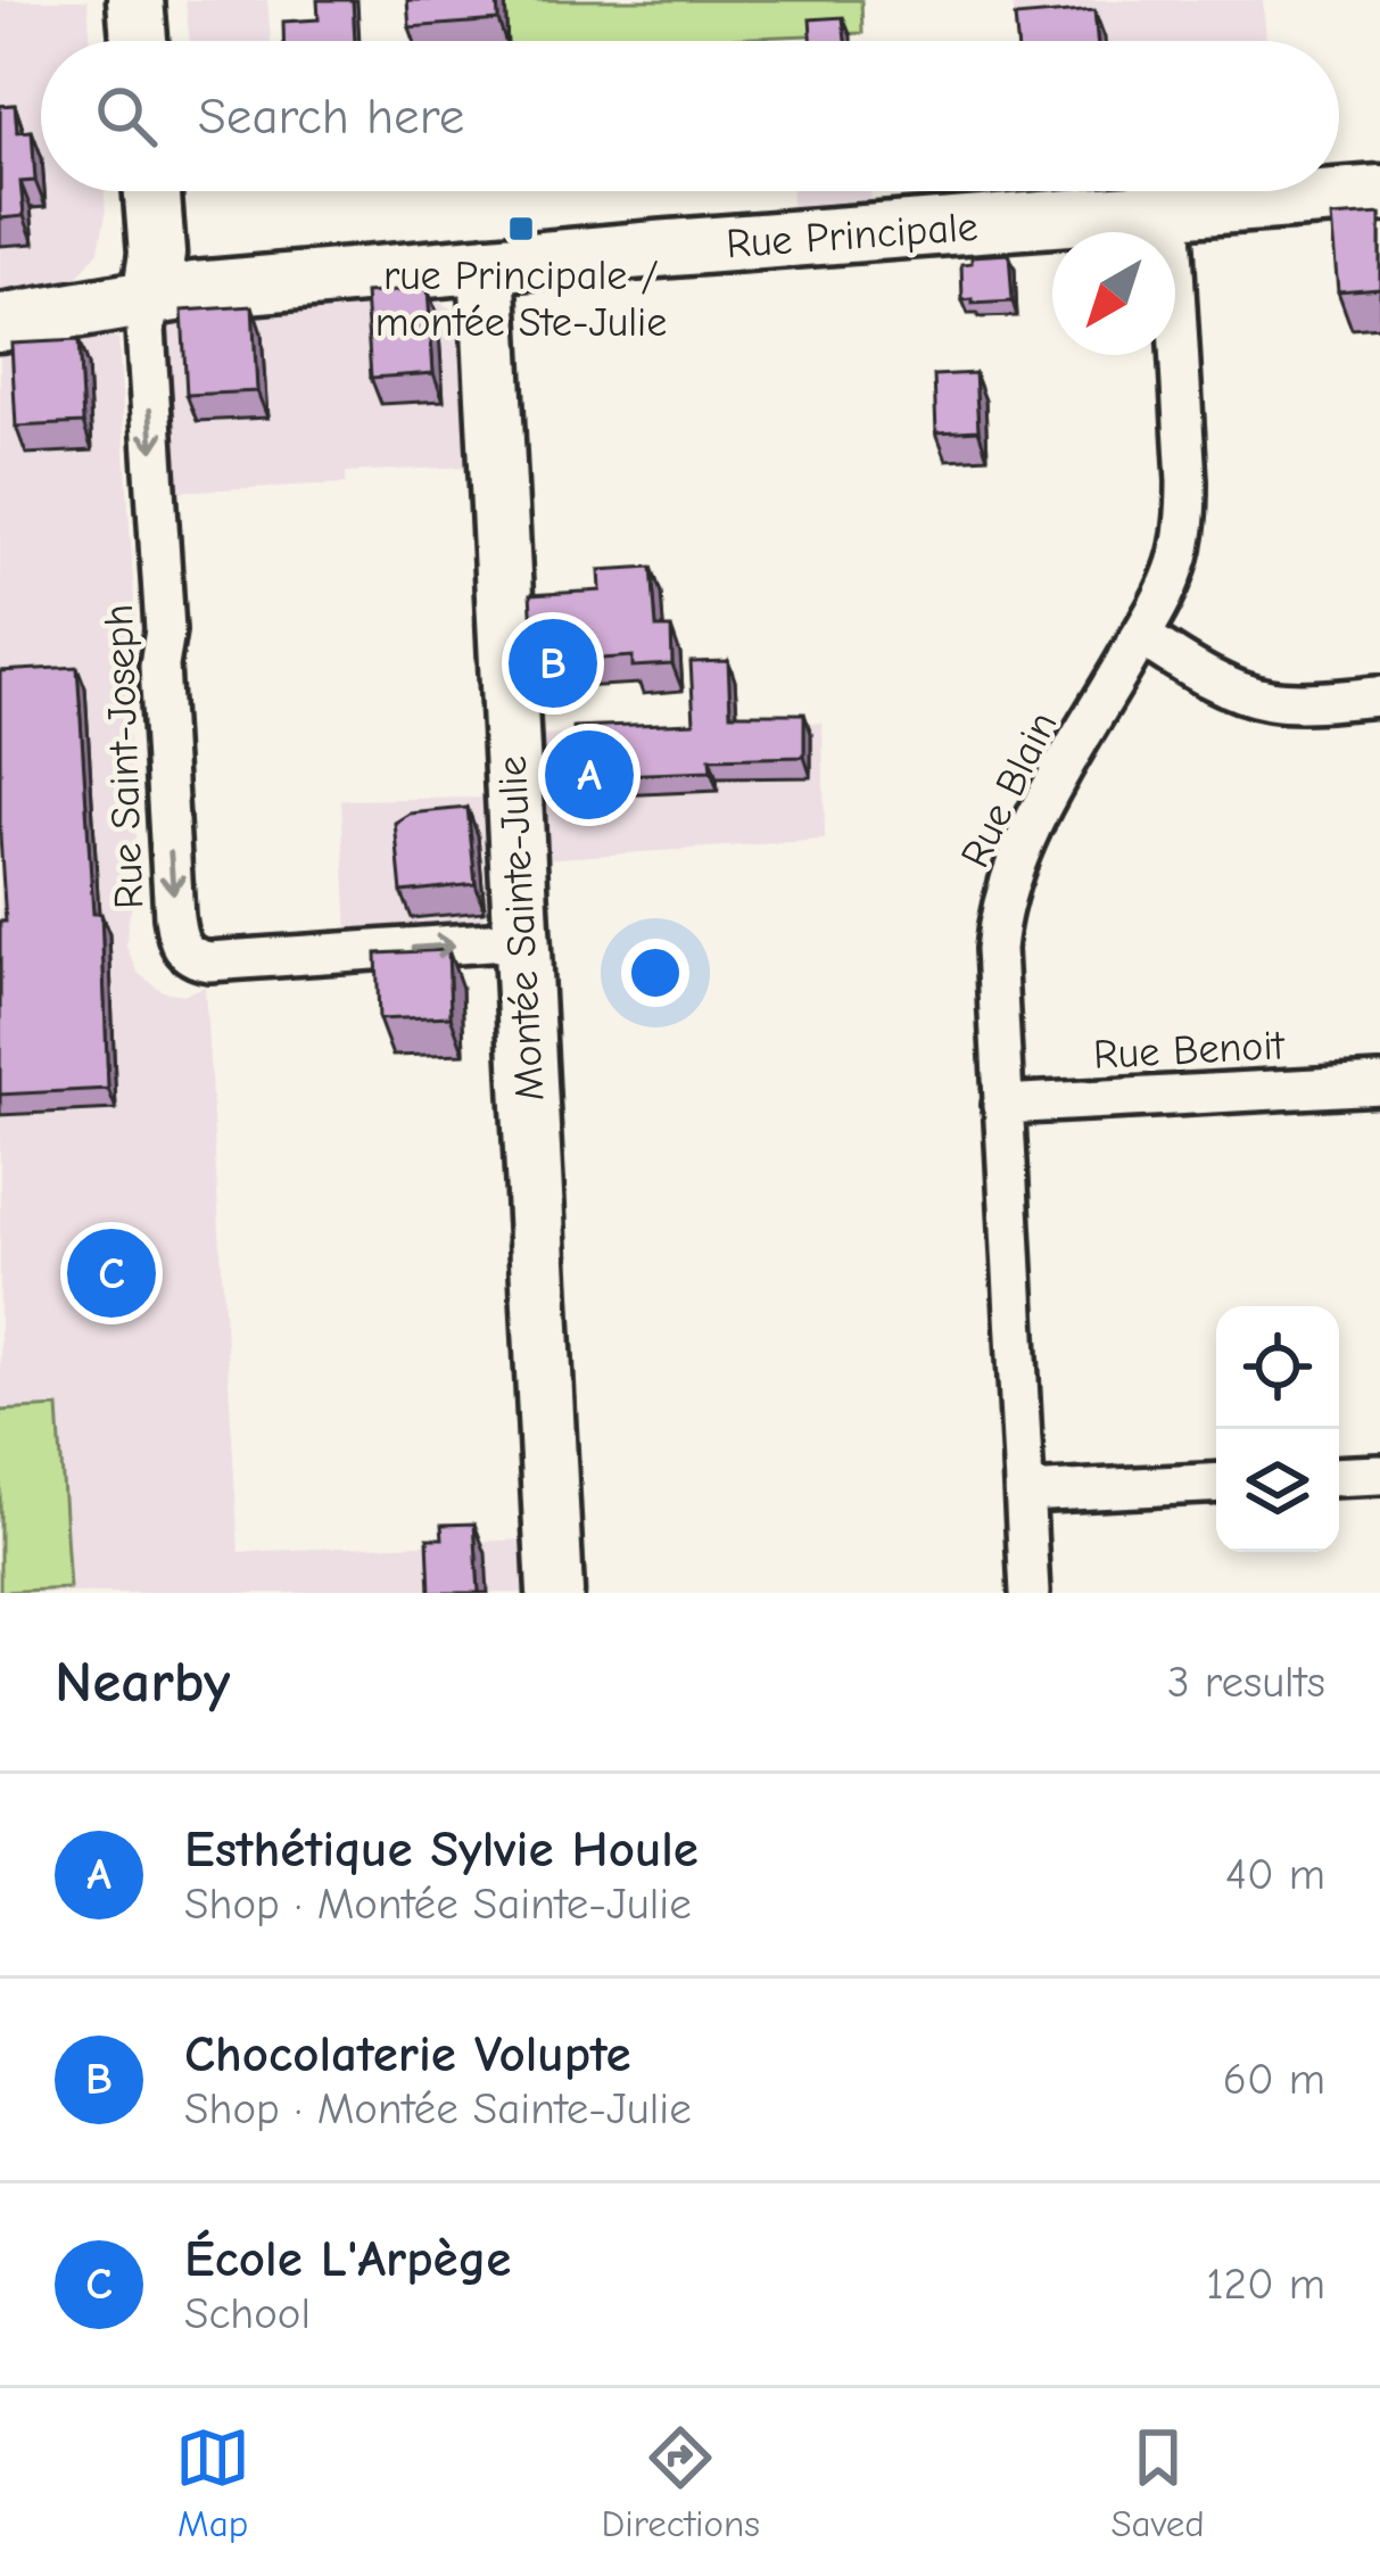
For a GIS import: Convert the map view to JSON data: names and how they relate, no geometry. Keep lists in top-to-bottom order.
{
  "streets": {
    "street": [
      "Rue Principale",
      "Rue Saint-Joseph",
      "Rue Blain",
      "Montée Sainte-Julie",
      "Rue Benoit"
    ]
  },
  "crossings": [
    ["Rue Principale", "Rue Saint-Joseph"],
    ["Rue Principale", "Rue Blain"],
    ["Rue Principale", "Montée Sainte-Julie"],
    ["Rue Saint-Joseph", "Montée Sainte-Julie"],
    ["Rue Blain", "Rue Benoit"]
  ],
  "places": {
    "transit": ["rue Principale / montée Ste-Julie"]
  },
  "north": "bottom left",
  "page": {
    "search": "Search here",
    "pins": ["B", "A", "C"],
    "heading": ["Nearby", "3 results"],
    "list": [
      {
        "mark": "A",
        "name": "Esthétique Sylvie Houle",
        "note": "Shop · Montée Sainte-Julie",
        "value": "40 m"
      },
      {
        "mark": "B",
        "name": "Chocolaterie Volupte",
        "note": "Shop · Montée Sainte-Julie",
        "value": "60 m"
      },
      {
        "mark": "C",
        "name": "École L'Arpège",
        "note": "School",
        "value": "120 m"
      }
    ],
    "nav": ["Map", "Directions", "Saved"]
  }
}
